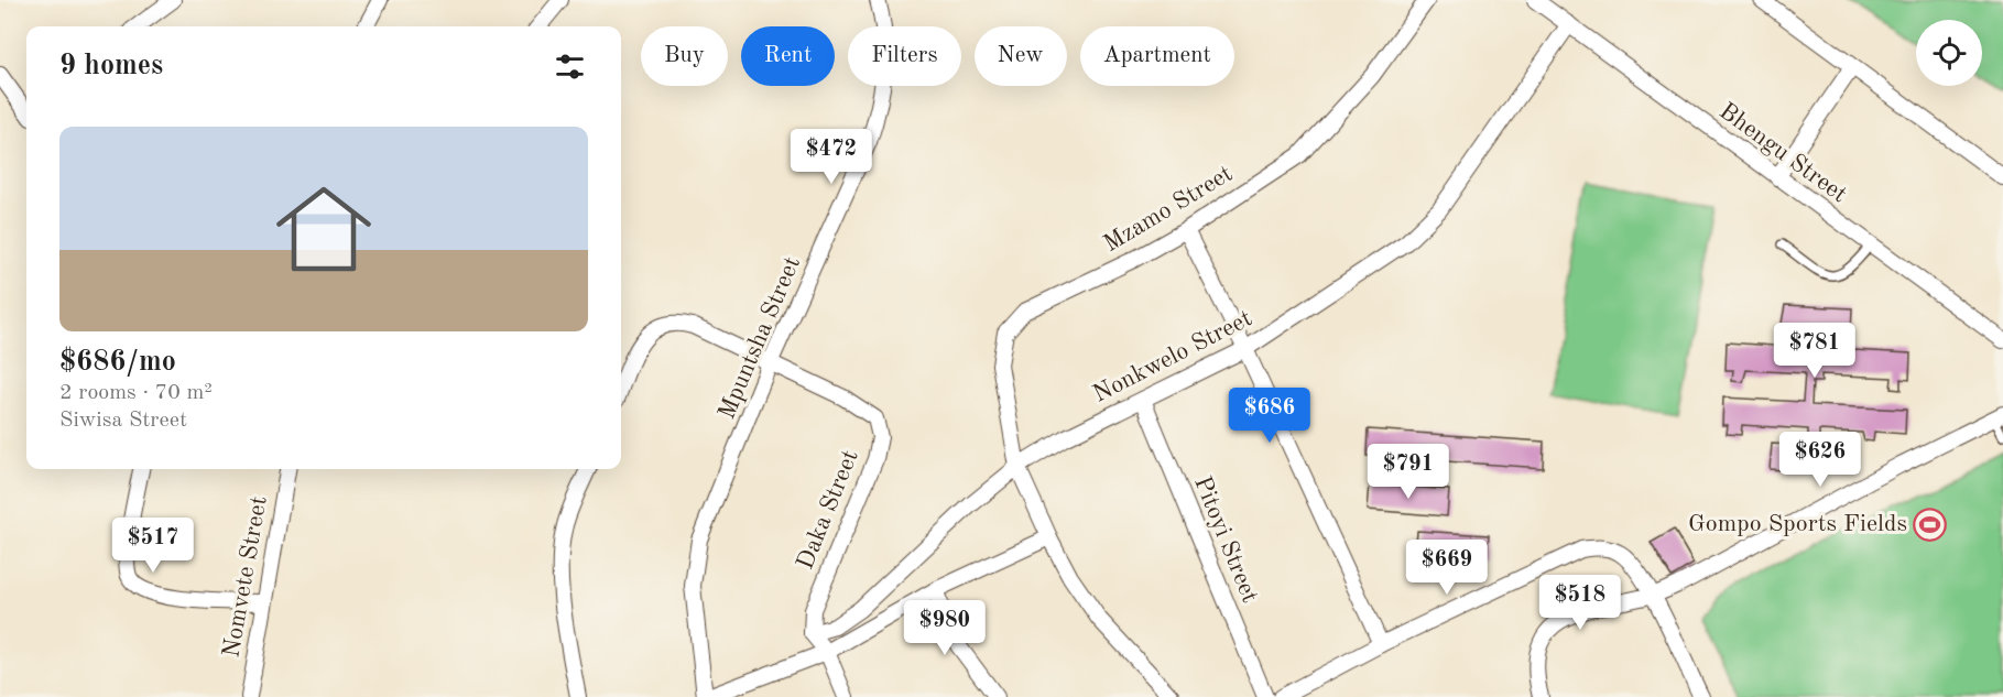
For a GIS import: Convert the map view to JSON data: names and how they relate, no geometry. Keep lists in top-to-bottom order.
{
  "streets": {
    "street": [
      "Bhengu Street",
      "Mzamo Street",
      "Mpuntsha Street",
      "Nonkwelo Street",
      "Daka Street",
      "Pitoyi Street",
      "Nomvete Street"
    ]
  },
  "crossings": [
    ["Bhengu Street", "Nonkwelo Street"],
    ["Mzamo Street", "Nonkwelo Street"],
    ["Mpuntsha Street", "Daka Street"],
    ["Nonkwelo Street", "Daka Street"],
    ["Nonkwelo Street", "Pitoyi Street"]
  ],
  "places": {
    "sports": ["Gompo Sports Fields"]
  },
  "page": {
    "chip": [
      "Buy",
      "Rent",
      "Filters",
      "New",
      "Apartment"
    ],
    "heading": "9 homes",
    "list": [
      {
        "name": "$686/mo",
        "note": "2 rooms · 70 m² · Siwisa Street"
      }
    ],
    "price": [
      "$472",
      "$781",
      "$686",
      "$626",
      "$791",
      "$517",
      "$669",
      "$518",
      "$980"
    ]
  }
}
